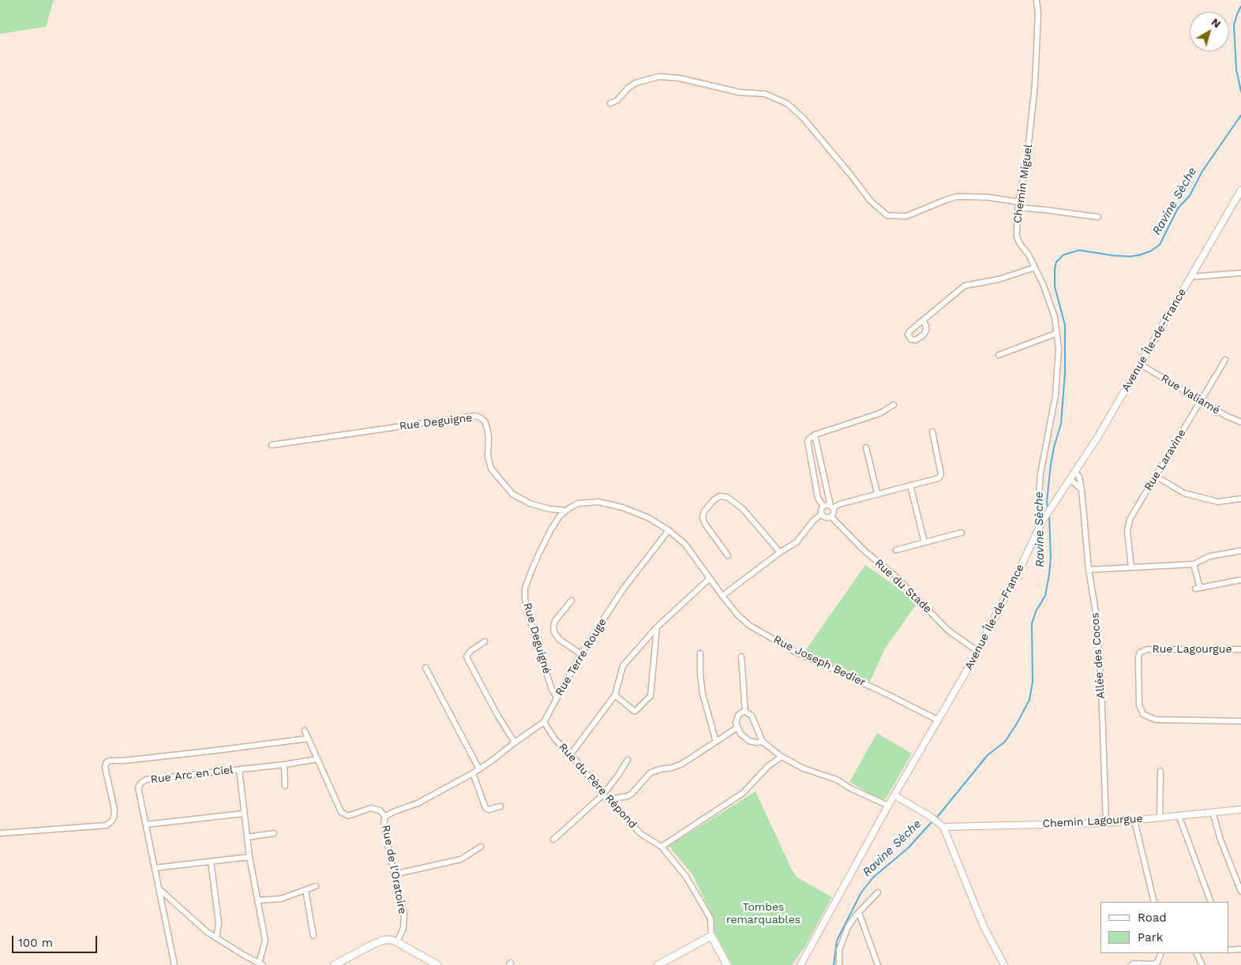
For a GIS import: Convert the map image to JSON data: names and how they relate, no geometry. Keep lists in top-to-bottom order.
{
  "streets": {
    "main road": ["Rue du Père Répond"],
    "street": [
      "Chemin Miguel",
      "Avenue Île-de-France",
      "Rue Valiamé",
      "Rue Deguigne",
      "Rue Laravine",
      "Rue du Stade",
      "Rue Deguigné",
      "Rue Lagourgue",
      "Allée des Cocos",
      "Rue Terre Rouge",
      "Rue Joseph Bedier",
      "Rue Arc en Ciel",
      "Chemin Lagourgue",
      "Rue de l'Oratoire"
    ]
  },
  "crossings": [
    ["Chemin Miguel", "Avenue Île-de-France"],
    ["Avenue Île-de-France", "Rue Valiamé"],
    ["Avenue Île-de-France", "Rue du Stade"],
    ["Avenue Île-de-France", "Allée des Cocos"],
    ["Avenue Île-de-France", "Rue Joseph Bedier"],
    ["Rue Valiamé", "Rue Laravine"],
    ["Rue Deguigne", "Rue Deguigné"],
    ["Rue Deguigné", "Rue Terre Rouge"],
    ["Rue Deguigné", "Rue Joseph Bedier"],
    ["Allée des Cocos", "Chemin Lagourgue"],
    ["Rue Terre Rouge", "Rue Joseph Bedier"],
    ["Rue Terre Rouge", "Rue du Père Répond"],
    ["Rue Terre Rouge", "Rue de l'Oratoire"],
    ["Rue Arc en Ciel", "Rue de l'Oratoire"]
  ],
  "water": ["Ravine Sèche"],
  "parks": ["Tombes remarquables"],
  "legend": ["Road", "Park"],
  "scale_bar": "100 m",
  "north": "top right"
}
